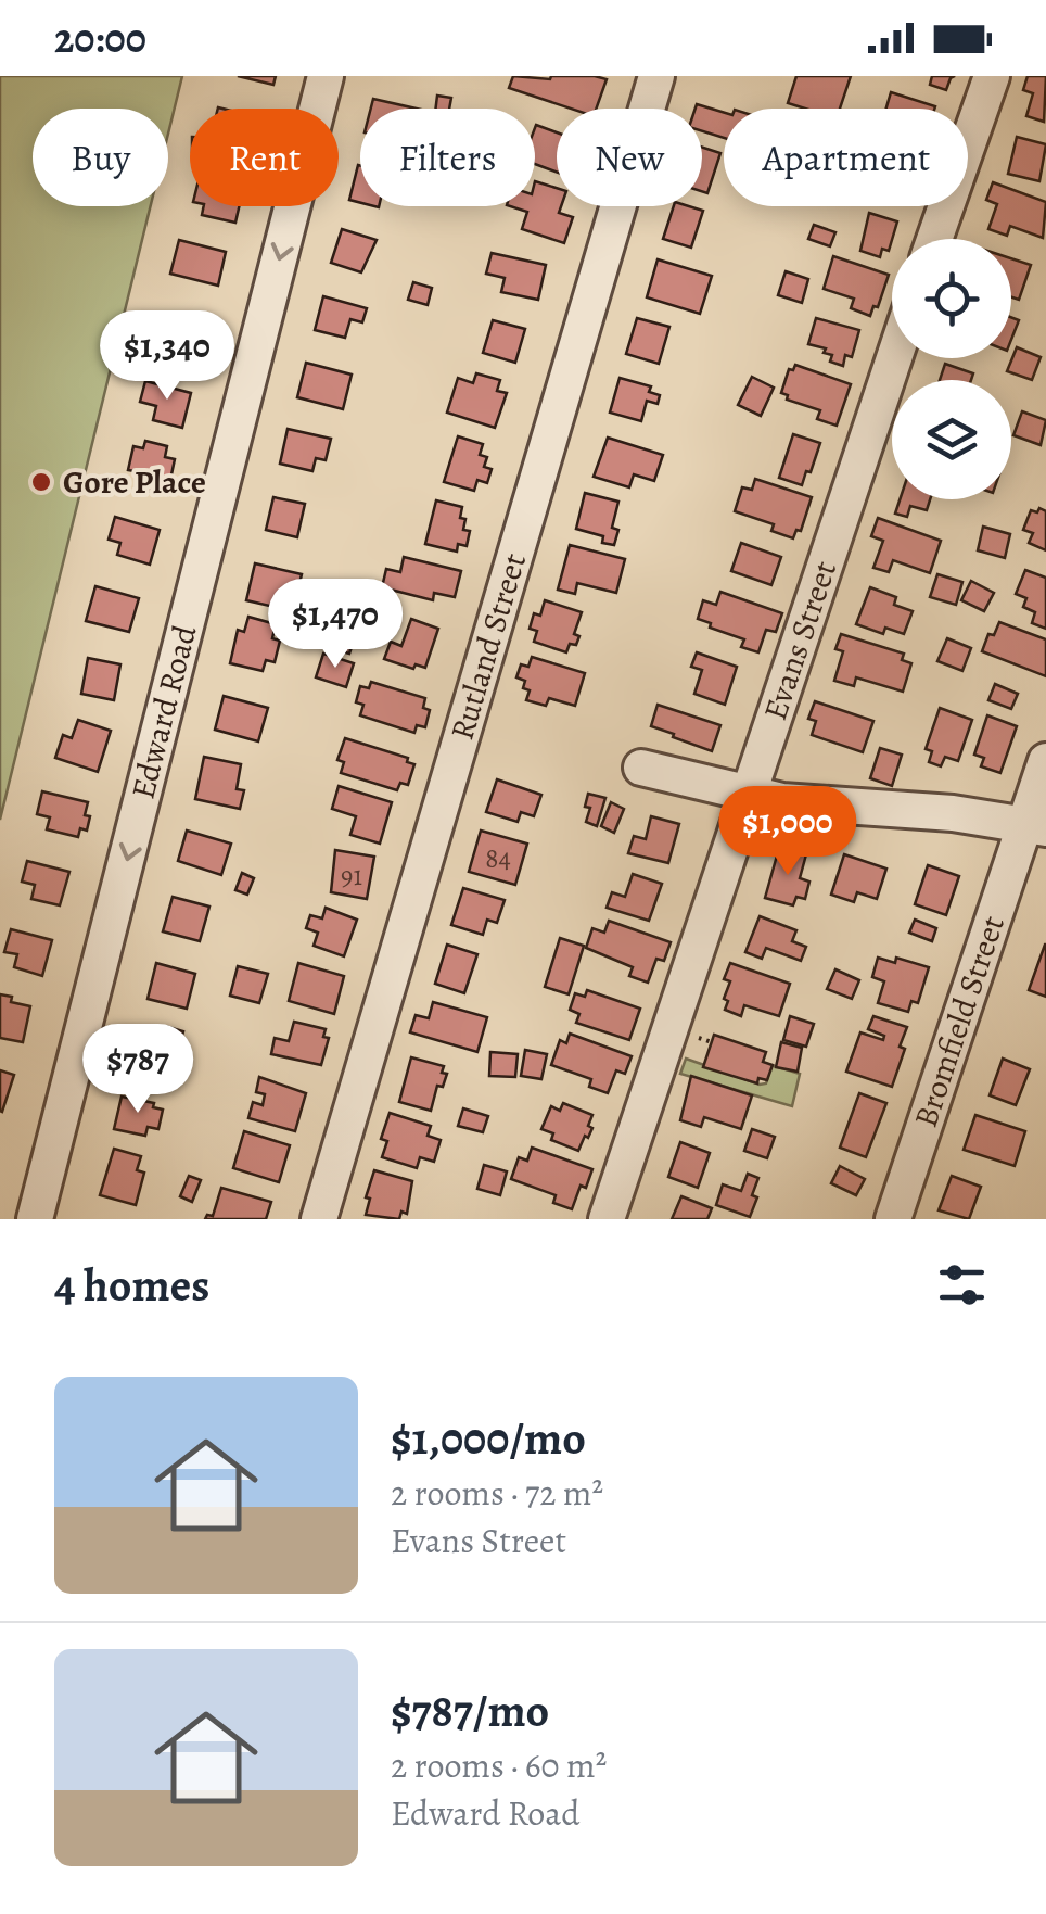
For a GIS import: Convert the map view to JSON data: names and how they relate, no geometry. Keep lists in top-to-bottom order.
{
  "streets": {
    "street": [
      "Evans Street",
      "Rutland Street",
      "Edward Road",
      "Bromfield Street"
    ]
  },
  "one_way": ["Edward Road"],
  "places": ["Gore Place"],
  "house_numbers": ["84", "91"],
  "page": {
    "status": "20:00",
    "chip": [
      "Buy",
      "Rent",
      "Filters",
      "New",
      "Apartment"
    ],
    "price": [
      "$1,340",
      "$1,470",
      "$1,000",
      "$787"
    ],
    "heading": "4 homes",
    "list": [
      {
        "name": "$1,000/mo",
        "note": "2 rooms · 72 m² · Evans Street"
      },
      {
        "name": "$787/mo",
        "note": "2 rooms · 60 m² · Edward Road"
      }
    ]
  }
}
